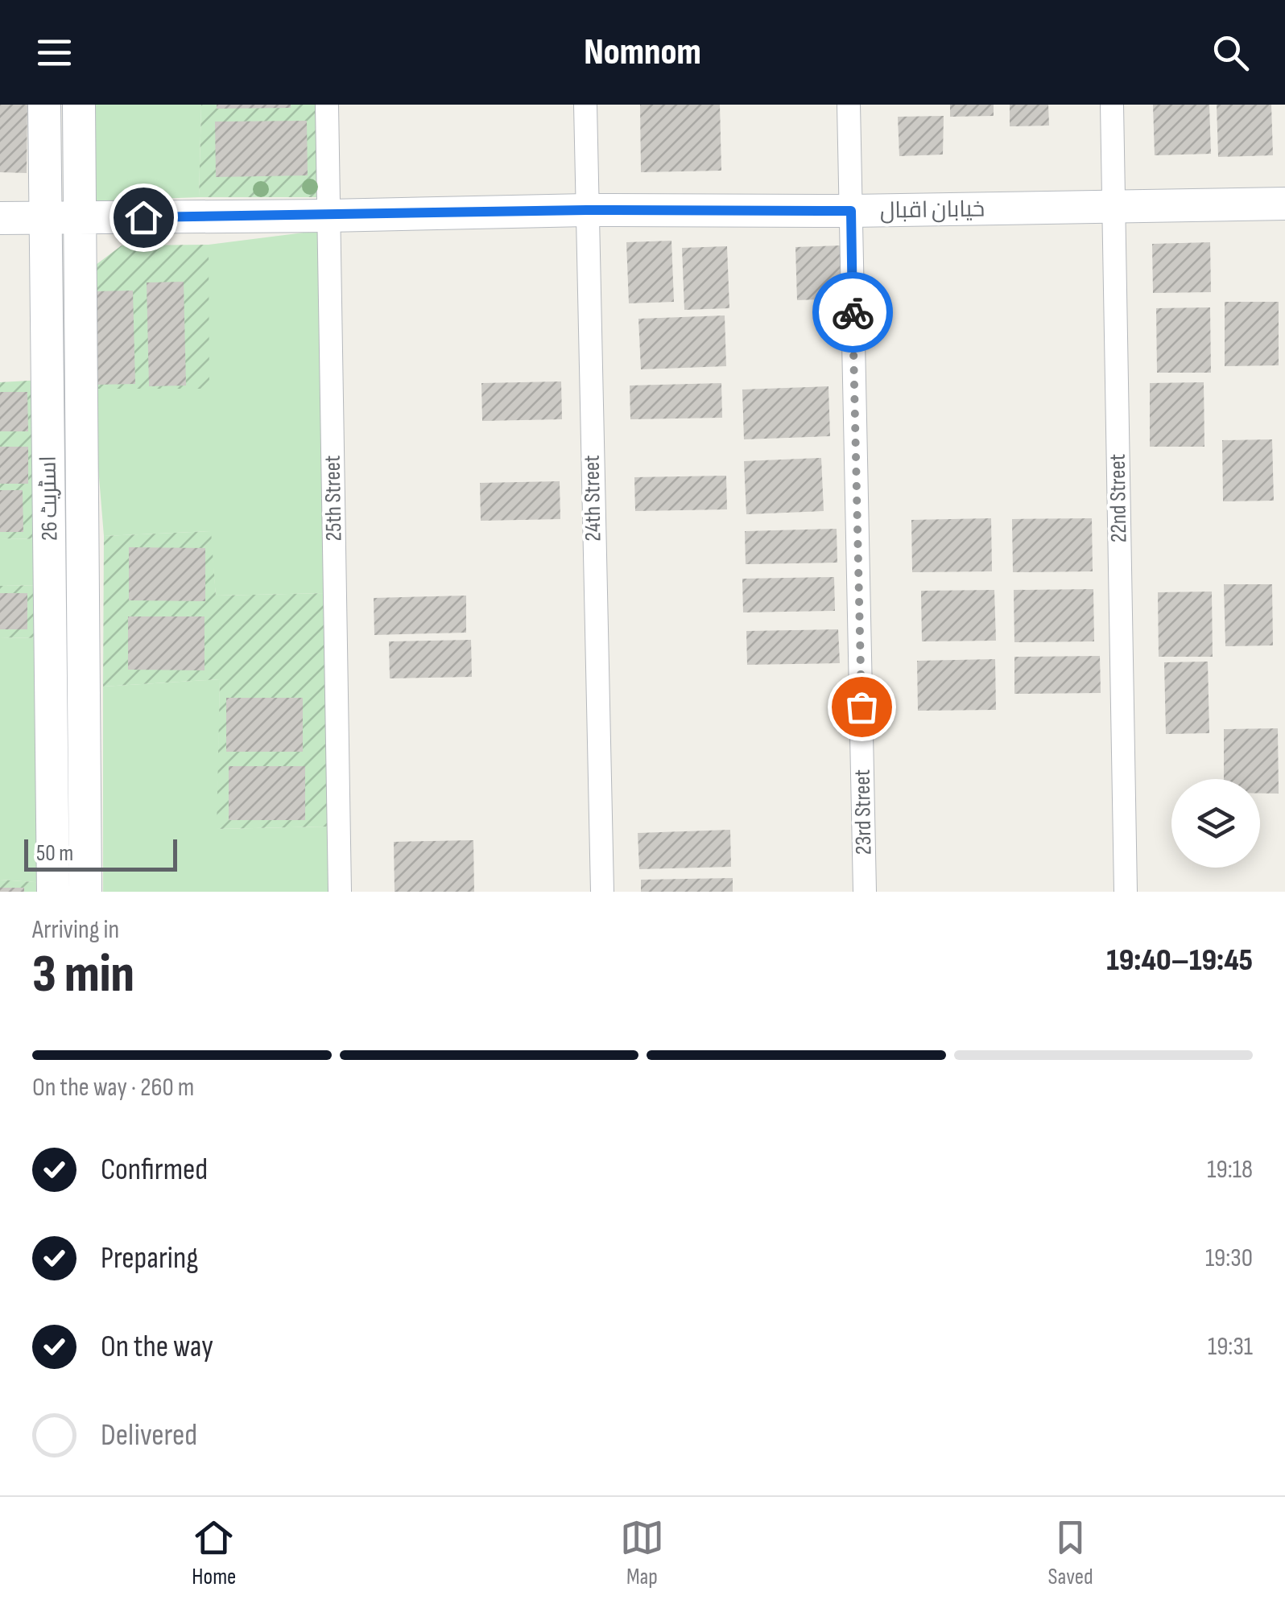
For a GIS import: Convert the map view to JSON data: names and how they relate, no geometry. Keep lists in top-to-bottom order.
{
  "streets": {
    "main road": ["خیابان اقبال", "اسٹریٹ 26"],
    "street": [
      "25th Street",
      "24th Street",
      "22nd Street",
      "23rd Street"
    ]
  },
  "crossings": [
    ["خیابان اقبال", "اسٹریٹ 26"],
    ["خیابان اقبال", "25th Street"],
    ["خیابان اقبال", "24th Street"],
    ["خیابان اقبال", "22nd Street"],
    ["خیابان اقبال", "23rd Street"]
  ],
  "scale_bar": "50 m",
  "page": {
    "header": "Nomnom",
    "scale": "50 m",
    "heading": ["3 min", "Arriving in", "19:40–19:45"],
    "bar": "On the way · 260 m",
    "list": [
      ["Confirmed", "19:18"],
      ["Preparing", "19:30"],
      ["On the way", "19:31"],
      "Delivered"
    ],
    "tabs": ["Home", "Map", "Saved"]
  }
}
